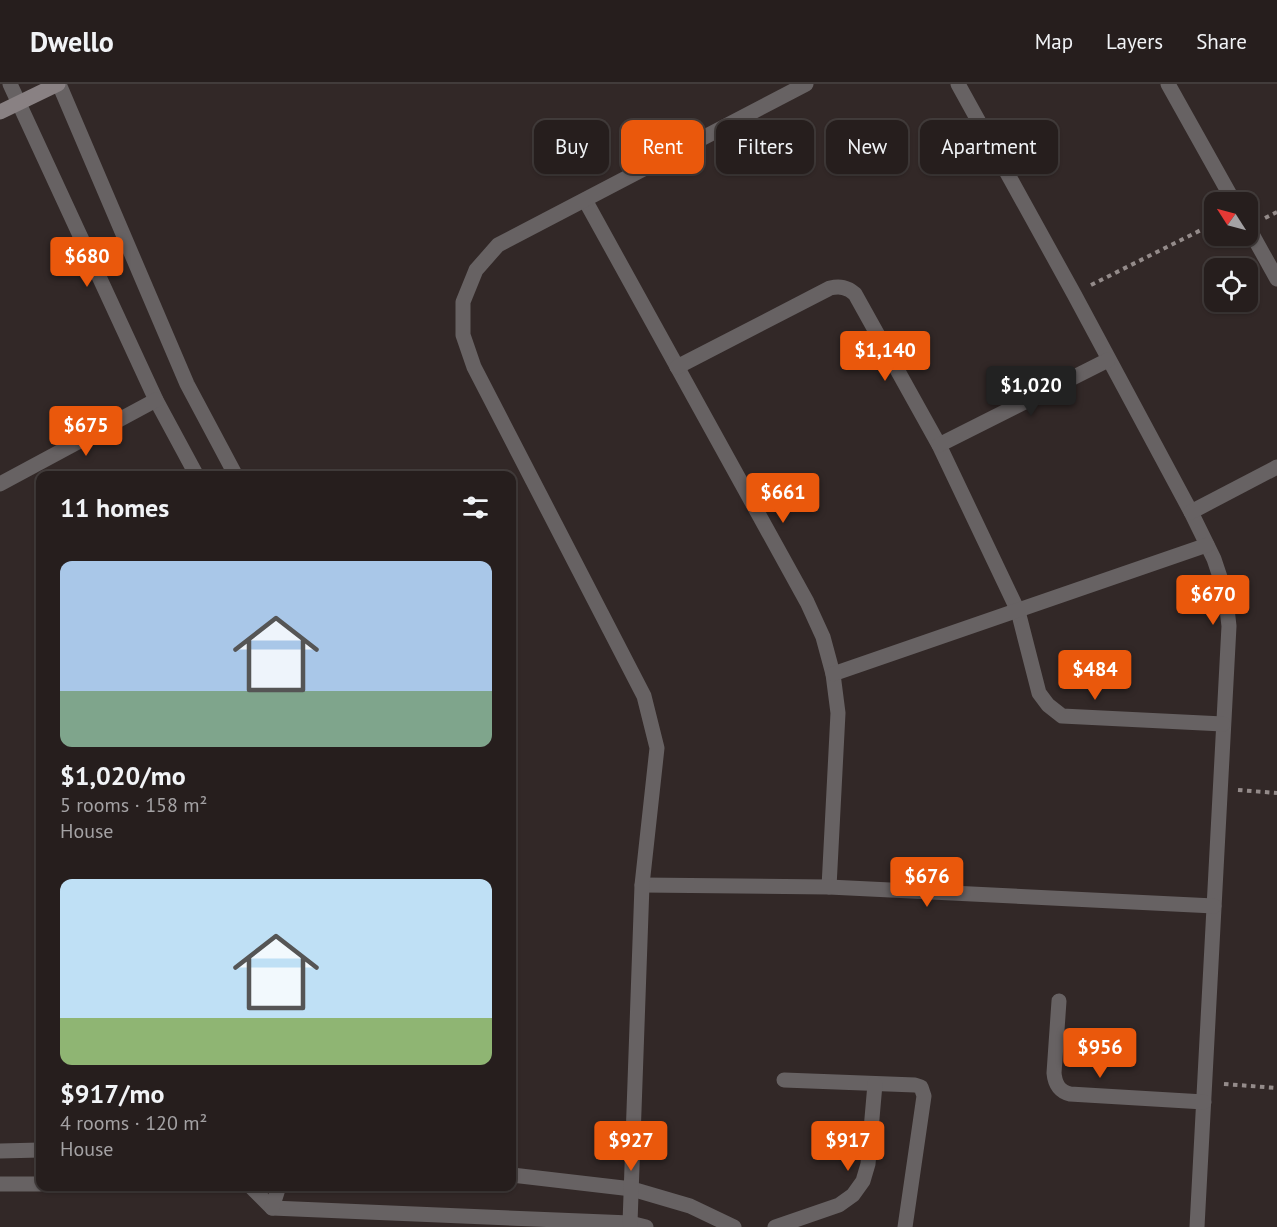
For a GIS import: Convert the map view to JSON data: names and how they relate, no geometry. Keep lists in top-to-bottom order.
{
  "north": "top left",
  "page": {
    "header": "Dwello",
    "nav": ["Map", "Layers", "Share"],
    "chip": [
      "Buy",
      "Rent",
      "Filters",
      "New",
      "Apartment"
    ],
    "price": [
      "$680",
      "$1,140",
      "$1,020",
      "$675",
      "$661",
      "$670",
      "$484",
      "$676",
      "$956",
      "$927",
      "$917"
    ],
    "heading": "11 homes",
    "list": [
      {
        "name": "$1,020/mo",
        "note": "5 rooms · 158 m² · House"
      },
      {
        "name": "$917/mo",
        "note": "4 rooms · 120 m² · House"
      }
    ]
  }
}
